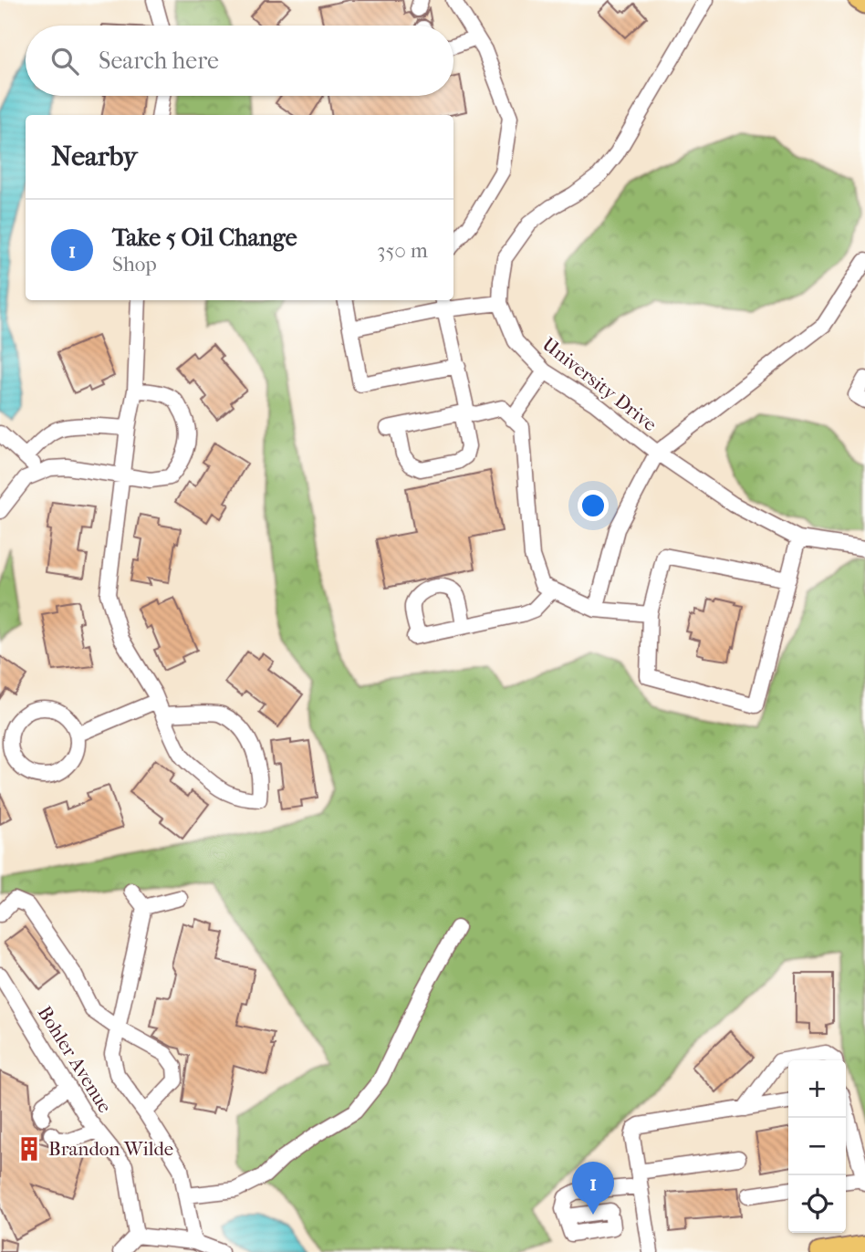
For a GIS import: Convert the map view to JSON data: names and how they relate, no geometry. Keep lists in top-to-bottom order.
{
  "streets": {
    "street": ["University Drive", "Bohler Avenue"]
  },
  "places": {
    "building": ["Brandon Wilde"]
  },
  "page": {
    "search": "Search here",
    "heading": "Nearby",
    "list": [
      {
        "mark": "1",
        "name": "Take 5 Oil Change",
        "note": "Shop",
        "value": "350 m"
      }
    ],
    "map_buttons": ["+", "−"],
    "pins": "1"
  }
}
